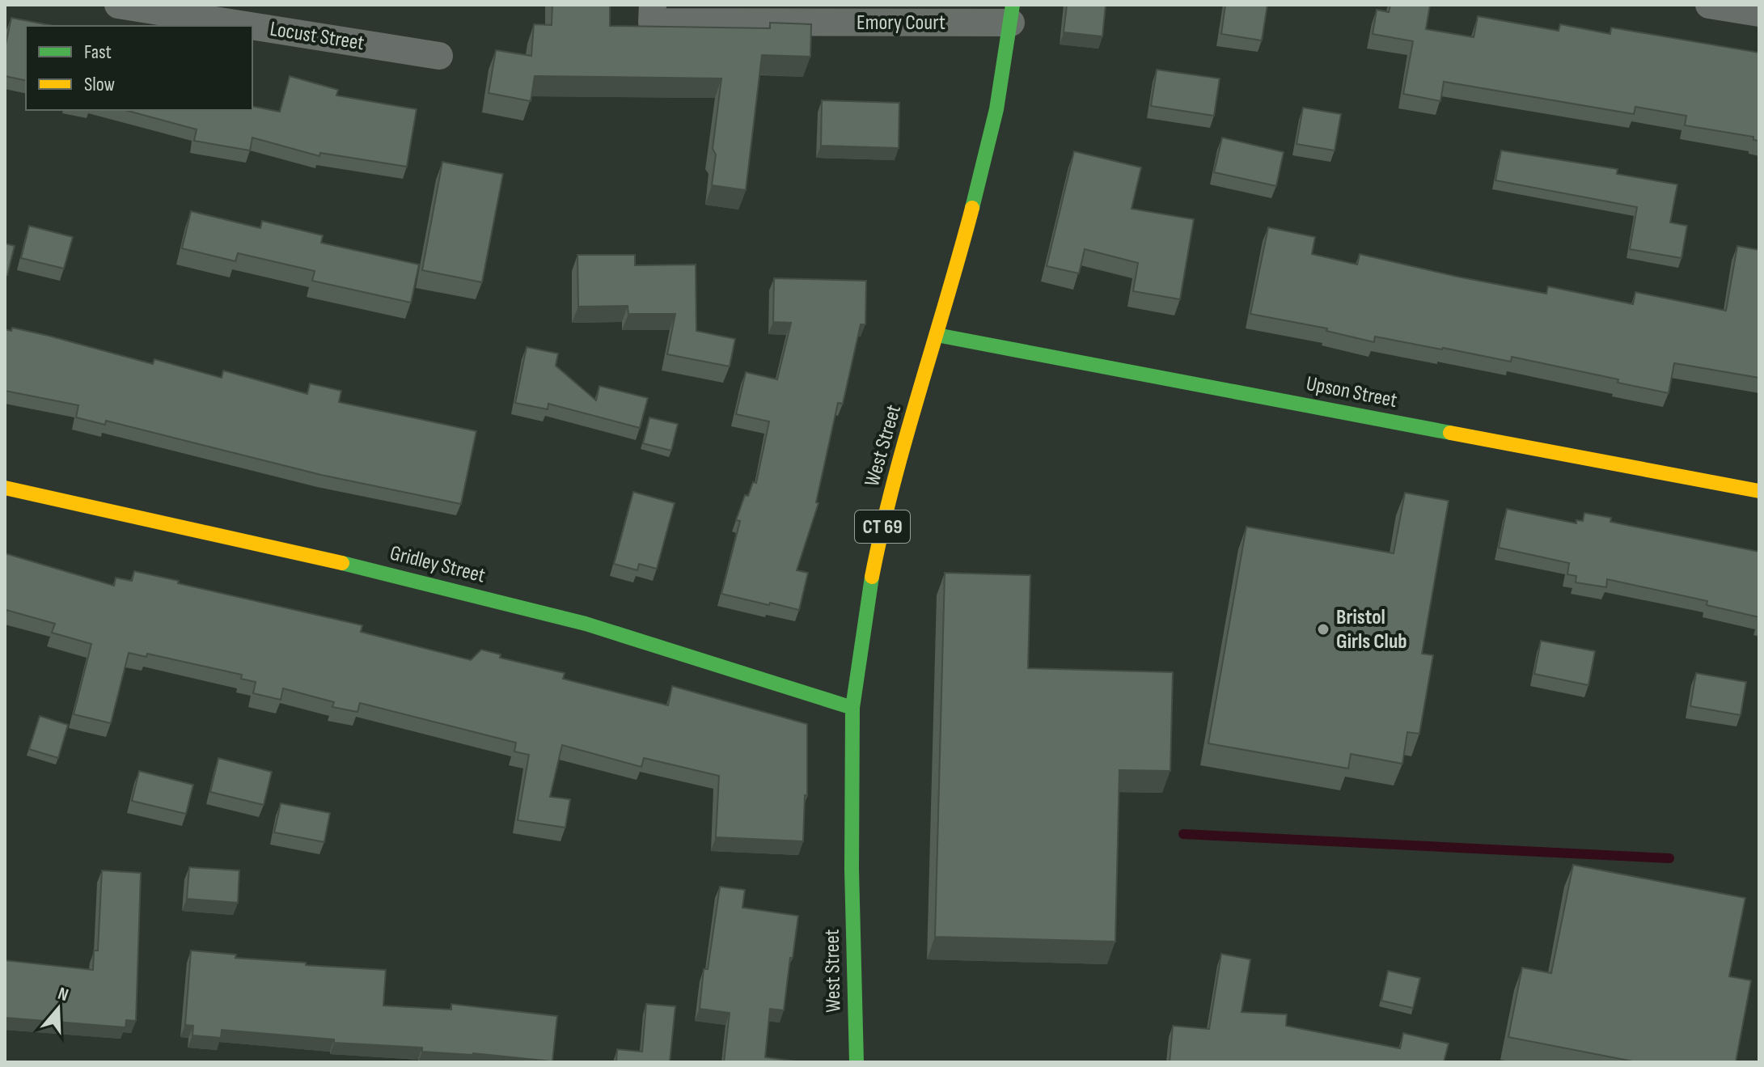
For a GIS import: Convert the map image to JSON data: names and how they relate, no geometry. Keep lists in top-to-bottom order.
{
  "streets": {
    "street": [
      "Emory Court",
      "Locust Street",
      "Upson Street",
      "West Street",
      "CT 69",
      "Gridley Street"
    ]
  },
  "crossings": [
    ["Emory Court", "West Street"],
    ["Upson Street", "West Street"],
    ["West Street", "Gridley Street"]
  ],
  "places": ["Bristol Girls Club"],
  "legend": ["Fast", "Slow"],
  "north": "top"
}
